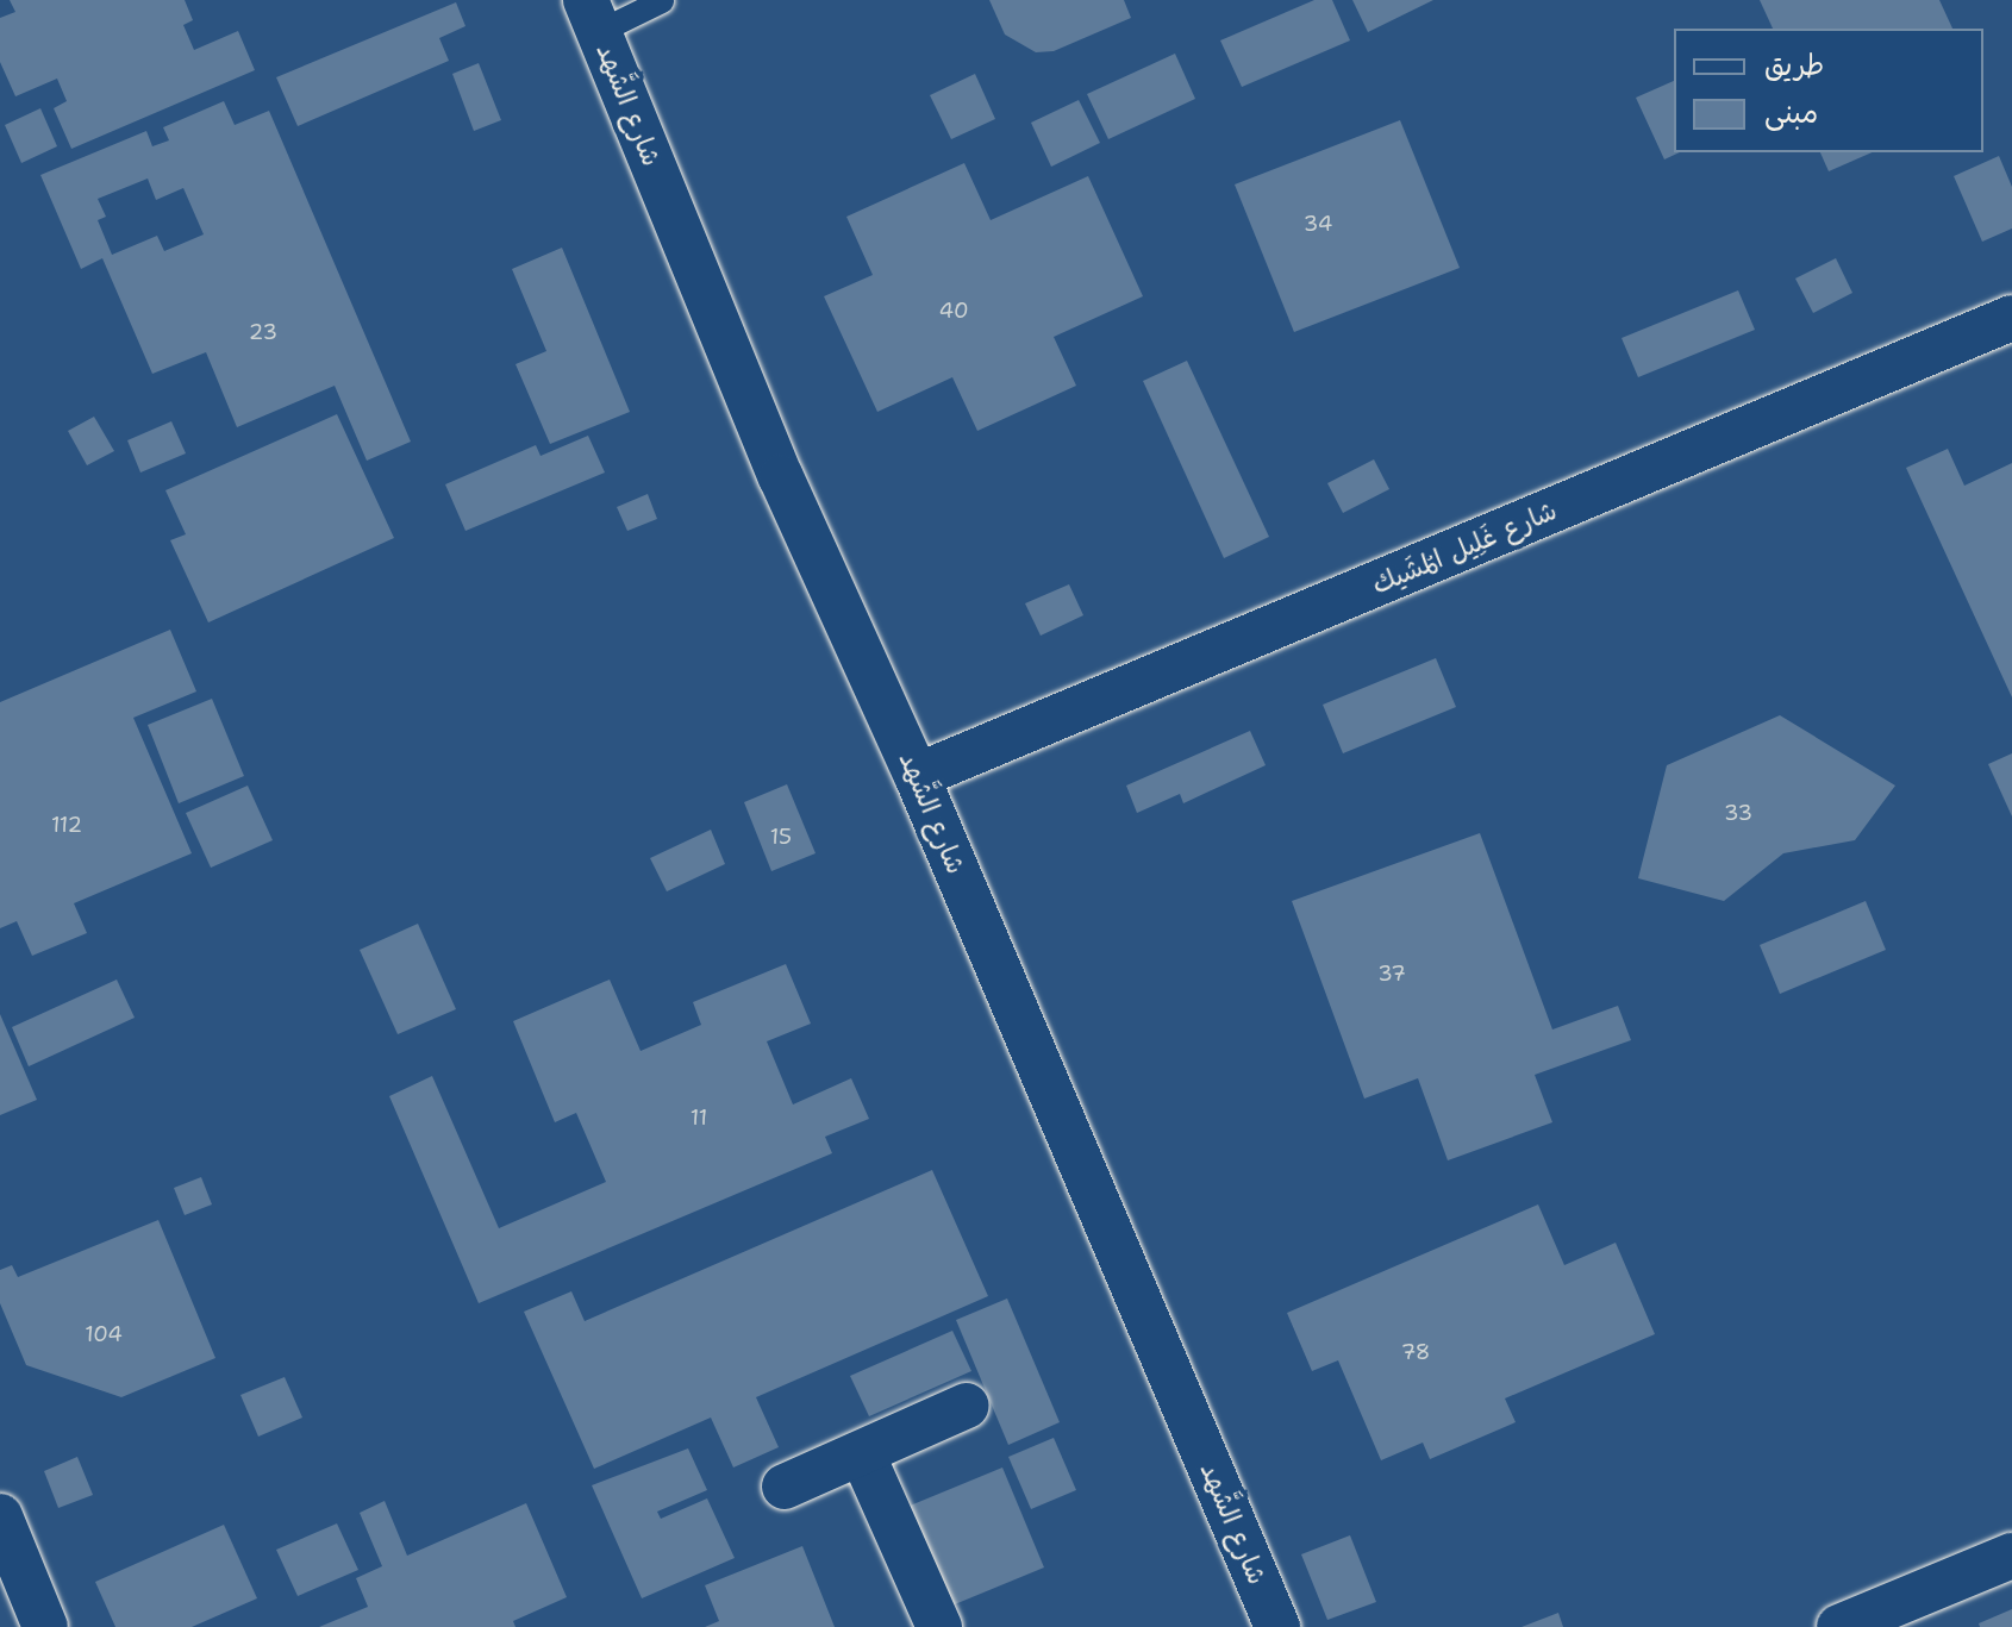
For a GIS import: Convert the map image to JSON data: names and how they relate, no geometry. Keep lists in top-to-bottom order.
{
  "streets": {
    "street": ["شارع الشَّهد", "شارع غَلِيل المُشَيك"]
  },
  "crossings": [
    ["شارع الشَّهد", "شارع غَلِيل المُشَيك"]
  ],
  "house_numbers": [
    "34",
    "40",
    "23",
    "33",
    "112",
    "15",
    "37",
    "11",
    "104",
    "78"
  ],
  "legend": ["طريق", "مبنى"]
}
